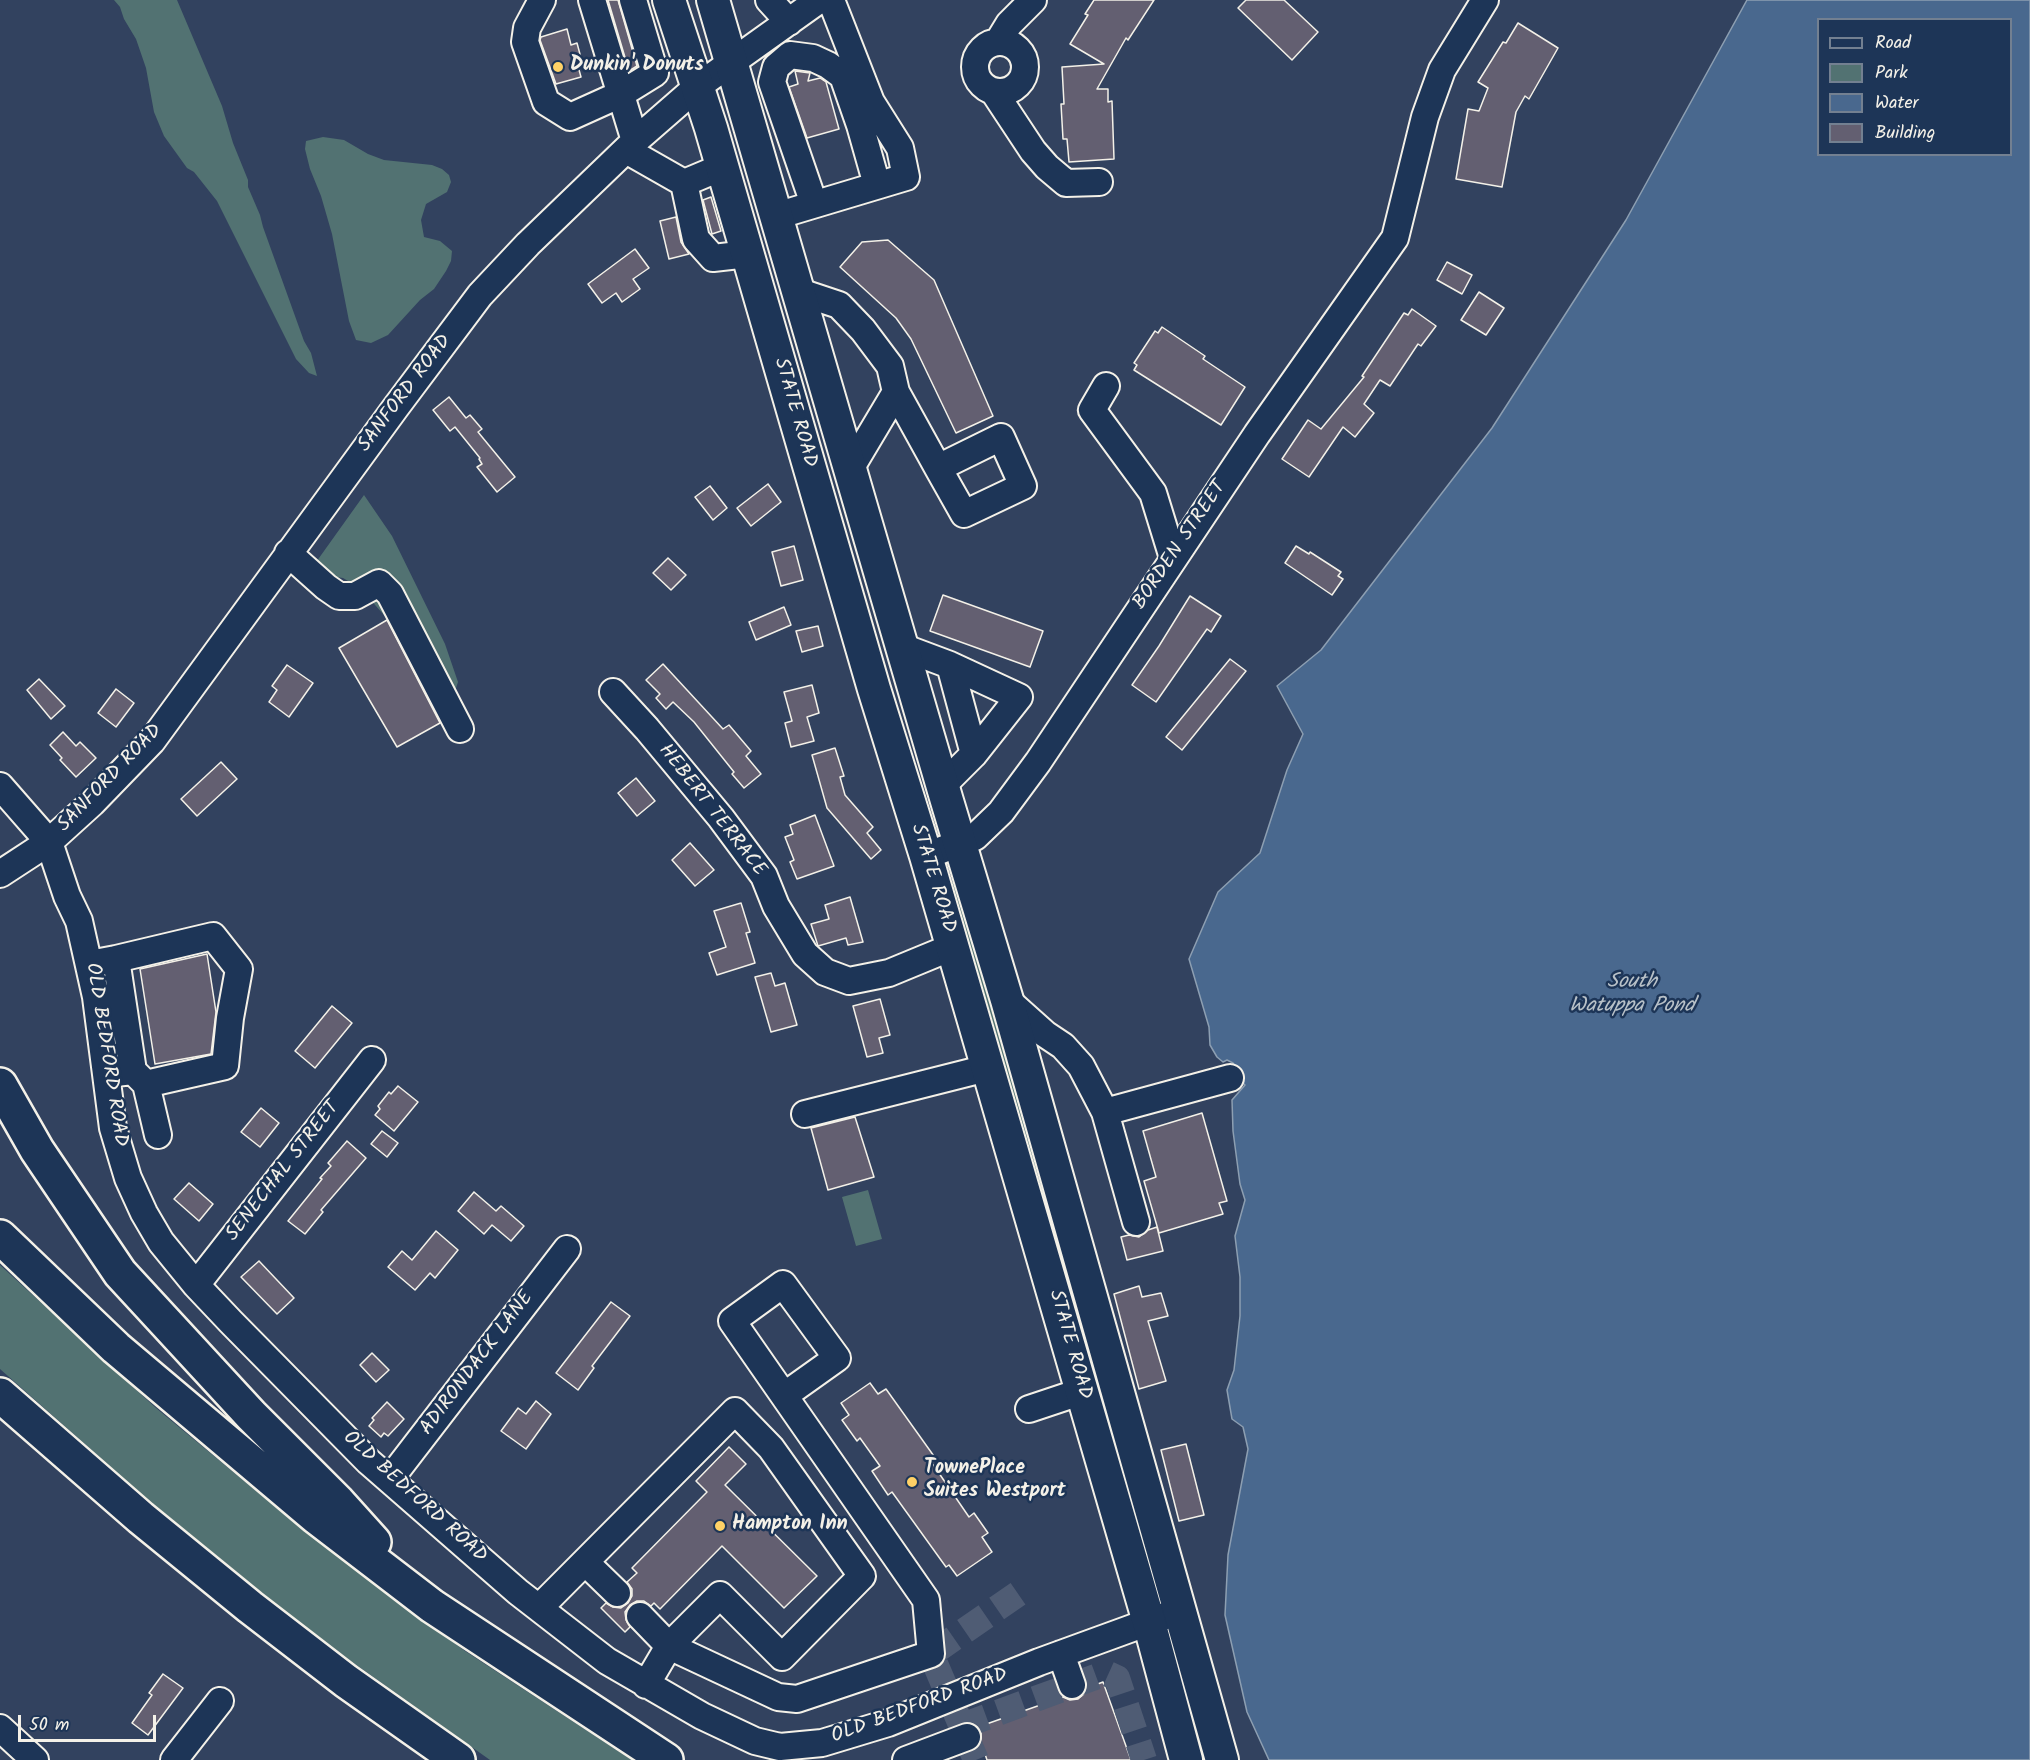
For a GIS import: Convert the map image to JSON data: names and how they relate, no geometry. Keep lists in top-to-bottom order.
{
  "streets": {
    "main road": ["STATE ROAD"],
    "street": [
      "SANFORD ROAD",
      "BORDEN STREET",
      "HEBERT TERRACE",
      "OLD BEDFORD ROAD",
      "SENECHAL STREET",
      "ADIRONDACK LANE"
    ]
  },
  "crossings": [
    ["SANFORD ROAD", "STATE ROAD"],
    ["SANFORD ROAD", "OLD BEDFORD ROAD"],
    ["STATE ROAD", "BORDEN STREET"],
    ["STATE ROAD", "HEBERT TERRACE"],
    ["STATE ROAD", "OLD BEDFORD ROAD"],
    ["OLD BEDFORD ROAD", "SENECHAL STREET"],
    ["OLD BEDFORD ROAD", "ADIRONDACK LANE"]
  ],
  "water": ["South Watuppa Pond"],
  "places": ["Dunkin' Donuts", "TownePlace Suites Westport", "Hampton Inn"],
  "legend": [
    "Road",
    "Park",
    "Water",
    "Building"
  ],
  "scale_bar": "50 m"
}
